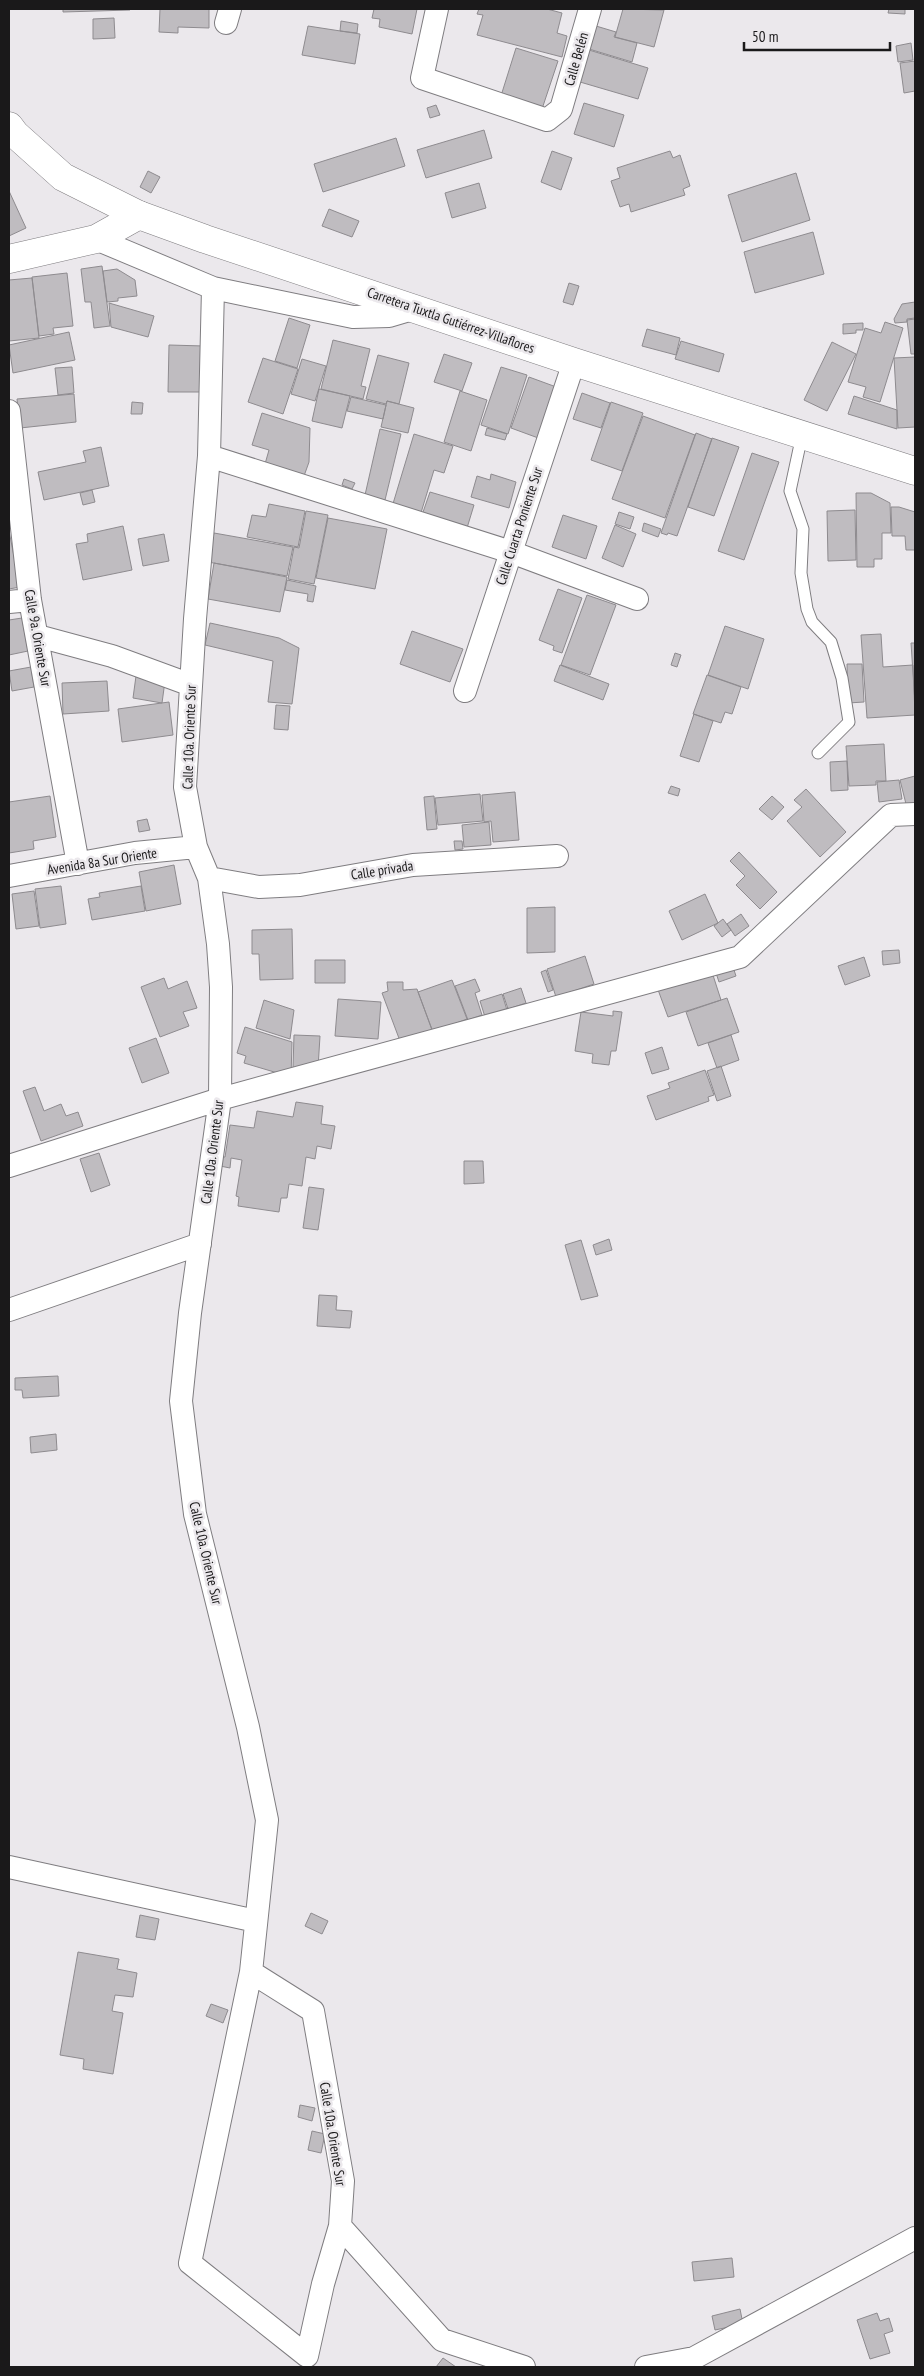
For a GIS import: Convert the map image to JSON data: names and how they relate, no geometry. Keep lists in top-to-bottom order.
{
  "streets": {
    "main road": ["Carretera Tuxtla Gutiérrez-Villaflores"],
    "street": [
      "Calle Belén",
      "Calle Cuarta Poniente Sur",
      "Calle 9a. Oriente Sur",
      "Calle 10a. Oriente Sur",
      "Avenida 8a Sur Oriente",
      "Calle privada"
    ]
  },
  "crossings": [
    ["Carretera Tuxtla Gutiérrez-Villaflores", "Calle Cuarta Poniente Sur"],
    ["Calle 9a. Oriente Sur", "Avenida 8a Sur Oriente"],
    ["Calle 10a. Oriente Sur", "Avenida 8a Sur Oriente"],
    ["Calle 10a. Oriente Sur", "Calle privada"]
  ],
  "scale_bar": "50 m"
}
